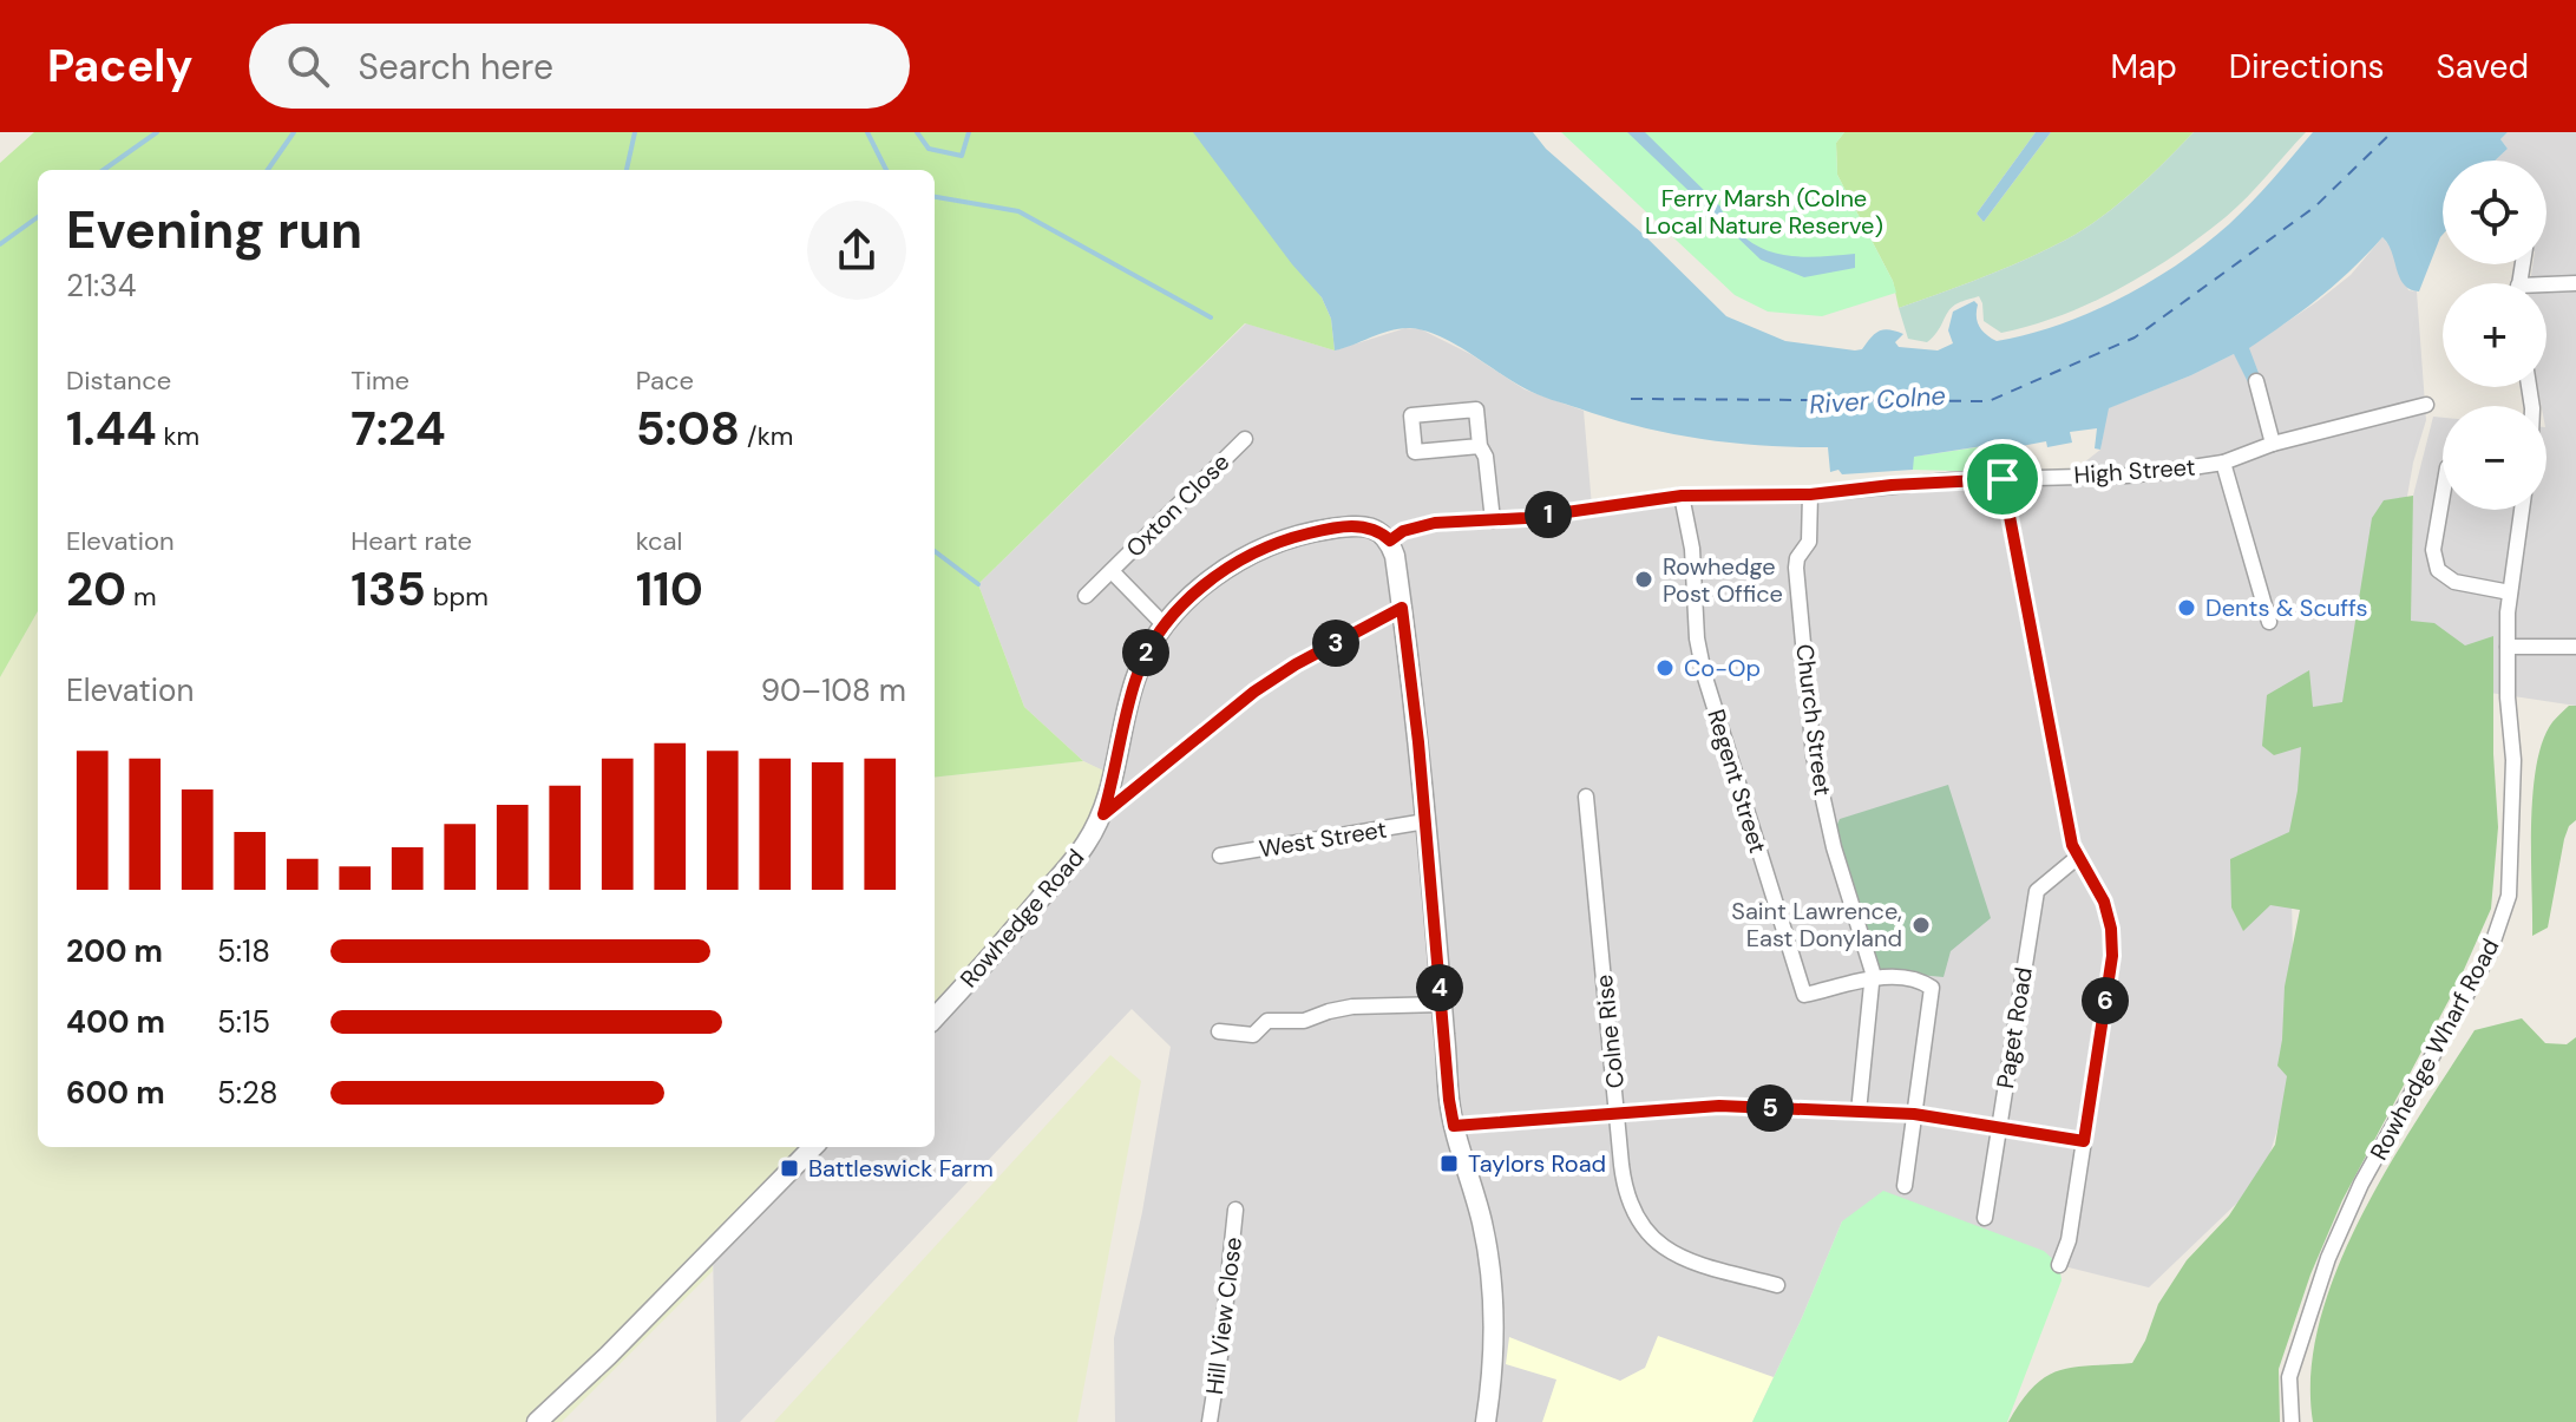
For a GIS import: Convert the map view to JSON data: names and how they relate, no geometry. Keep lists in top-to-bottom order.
{
  "streets": {
    "street": [
      "High Street",
      "Oxton Close",
      "Church Street",
      "Regent Street",
      "West Street",
      "Rowhedge Road",
      "Paget Road",
      "Colne Rise",
      "Rowhedge Wharf Road",
      "Hill View Close"
    ]
  },
  "crossings": [
    ["High Street", "Church Street"],
    ["High Street", "Regent Street"],
    ["High Street", "Rowhedge Road"],
    ["Oxton Close", "Rowhedge Road"],
    ["Church Street", "Regent Street"]
  ],
  "water": ["River Colne"],
  "parks": ["Ferry Marsh (Colne Local Nature Reserve)"],
  "places": {
    "other": [
      "Rowhedge Post Office",
      "Dents & Scuffs",
      "Co-Op",
      "Saint Lawrence, East Donyland"
    ],
    "transit": ["Taylors Road", "Battleswick Farm"]
  },
  "page": {
    "header": "Pacely",
    "search": "Search here",
    "nav": ["Map", "Directions", "Saved"],
    "map_buttons": ["+", "−"],
    "heading": ["Evening run", "21:34"],
    "stats": [
      ["Distance", "1.44 km"],
      ["Time", "7:24"],
      ["Pace", "5:08 /km"],
      ["Elevation", "20 m"],
      ["Heart rate", "135 bpm"],
      ["kcal", "110"]
    ],
    "pins": [
      "1",
      "3",
      "2",
      "4",
      "6",
      "5"
    ],
    "chart": ["Elevation", "90–108 m"],
    "list": [
      {
        "name": "200 m",
        "note": "5:18"
      },
      {
        "name": "400 m",
        "note": "5:15"
      },
      {
        "name": "600 m",
        "note": "5:28"
      }
    ]
  }
}
